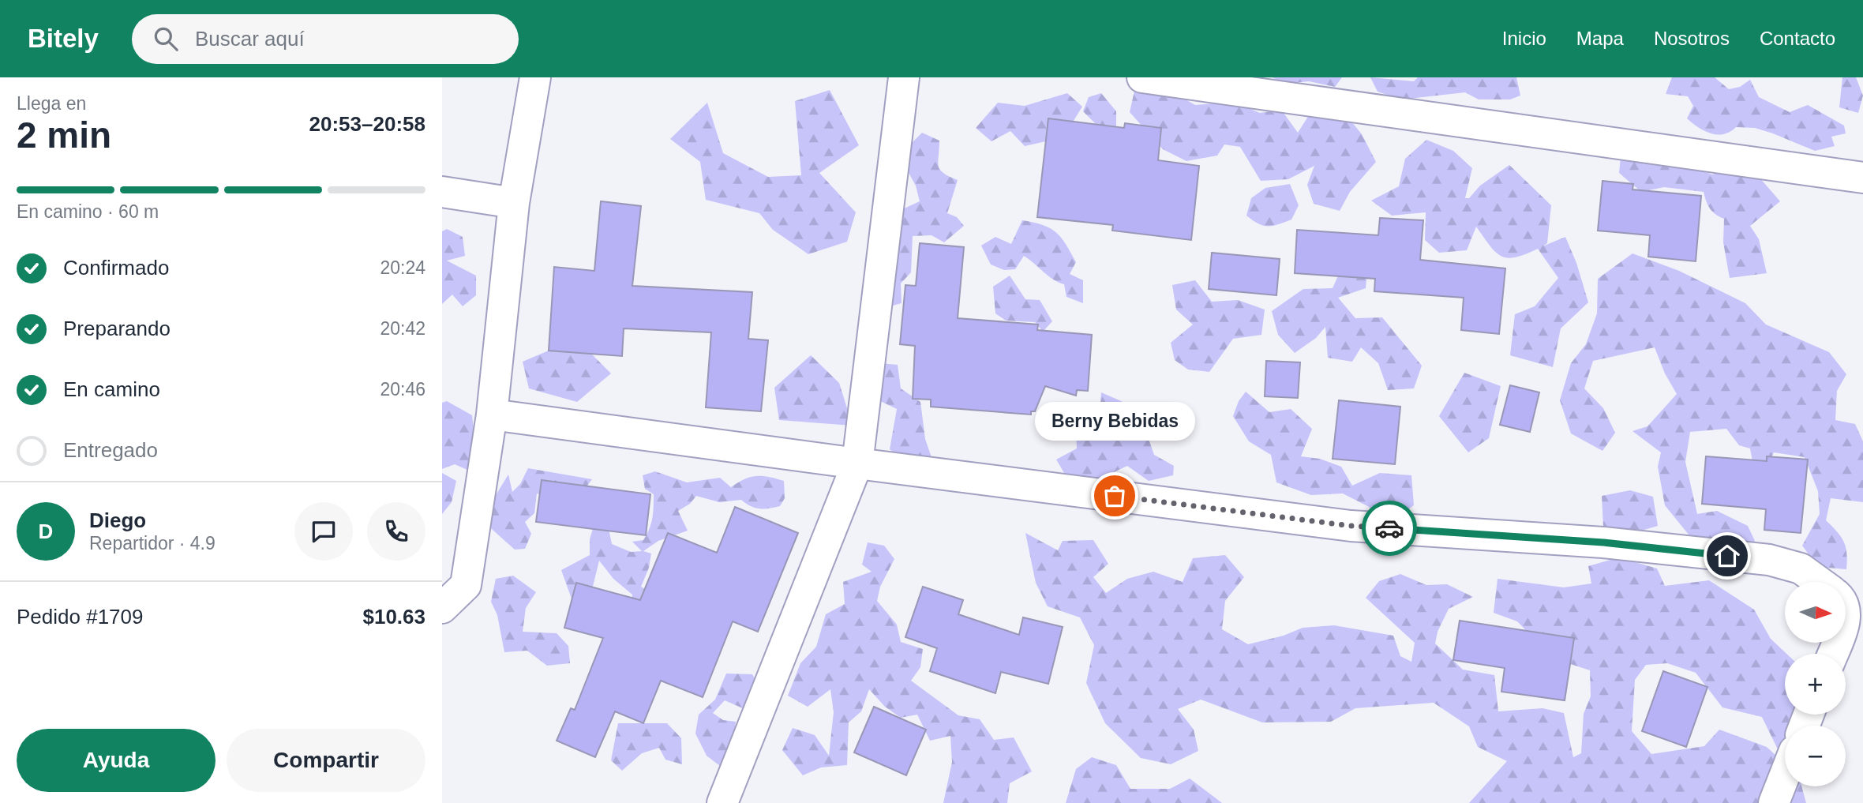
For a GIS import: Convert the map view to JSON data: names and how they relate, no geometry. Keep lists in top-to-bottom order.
{
  "places": ["Berny Bebidas"],
  "north": "right",
  "page": {
    "header": "Bitely",
    "search": "Buscar aquí",
    "nav": [
      "Inicio",
      "Mapa",
      "Nosotros",
      "Contacto"
    ],
    "heading": ["2 min", "Llega en", "20:53–20:58"],
    "panel": [
      "Diego",
      "Repartidor · 4.9",
      "Pedido #1709",
      "$10.63"
    ],
    "bar": "En camino · 60 m",
    "list": [
      ["Confirmado", "20:24"],
      ["Preparando", "20:42"],
      ["En camino", "20:46"],
      "Entregado"
    ],
    "bubble": "Berny Bebidas",
    "round": "D",
    "map_buttons": ["+", "−"],
    "buttons": ["Ayuda", "Compartir"]
  }
}
